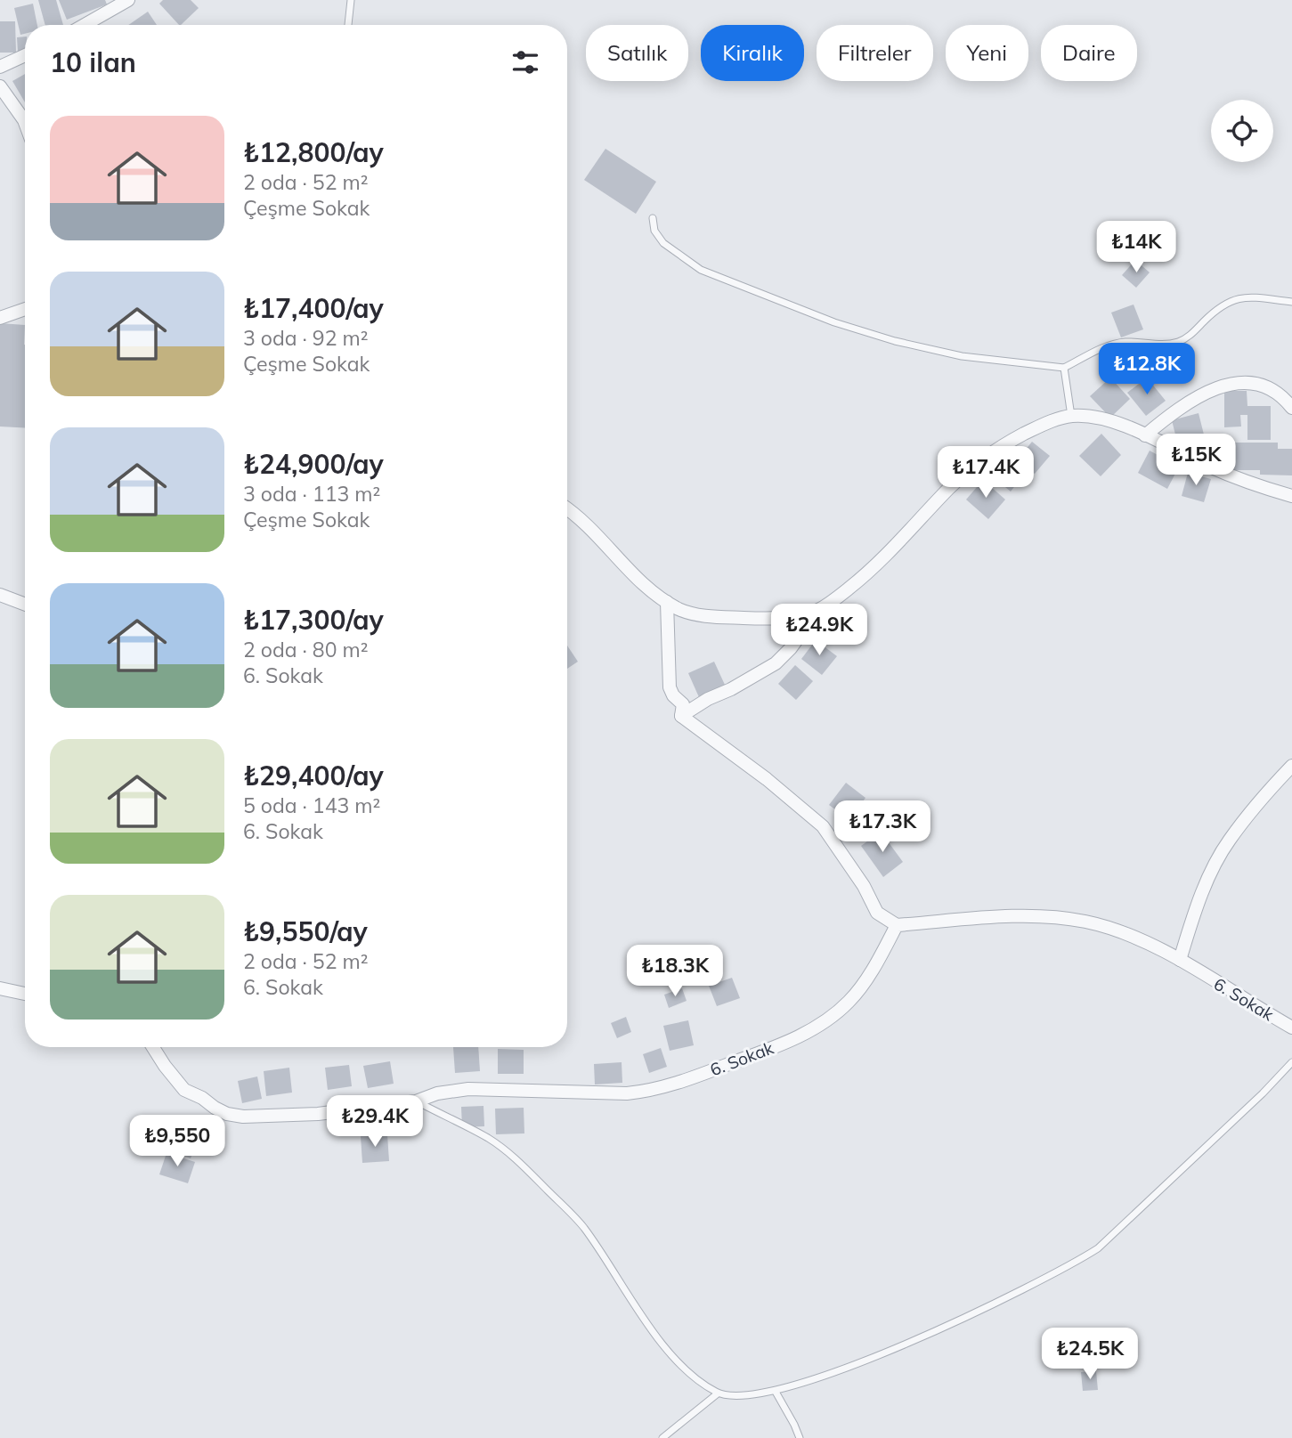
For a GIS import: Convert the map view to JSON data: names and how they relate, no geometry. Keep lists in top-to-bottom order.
{
  "streets": {
    "street": ["6. Sokak"]
  },
  "page": {
    "chip": [
      "Satılık",
      "Kiralık",
      "Filtreler",
      "Yeni",
      "Daire"
    ],
    "heading": "10 ilan",
    "list": [
      {
        "name": "₺12,800/ay",
        "note": "2 oda · 52 m² · Çeşme Sokak"
      },
      {
        "name": "₺17,400/ay",
        "note": "3 oda · 92 m² · Çeşme Sokak"
      },
      {
        "name": "₺24,900/ay",
        "note": "3 oda · 113 m² · Çeşme Sokak"
      },
      {
        "name": "₺17,300/ay",
        "note": "2 oda · 80 m² · 6. Sokak"
      },
      {
        "name": "₺29,400/ay",
        "note": "5 oda · 143 m² · 6. Sokak"
      },
      {
        "name": "₺9,550/ay",
        "note": "2 oda · 52 m² · 6. Sokak"
      }
    ],
    "price": [
      "₺14K",
      "₺12.8K",
      "₺15K",
      "₺17.4K",
      "₺24.9K",
      "₺17.3K",
      "₺18.3K",
      "₺29.4K",
      "₺9,550",
      "₺24.5K"
    ]
  }
}
